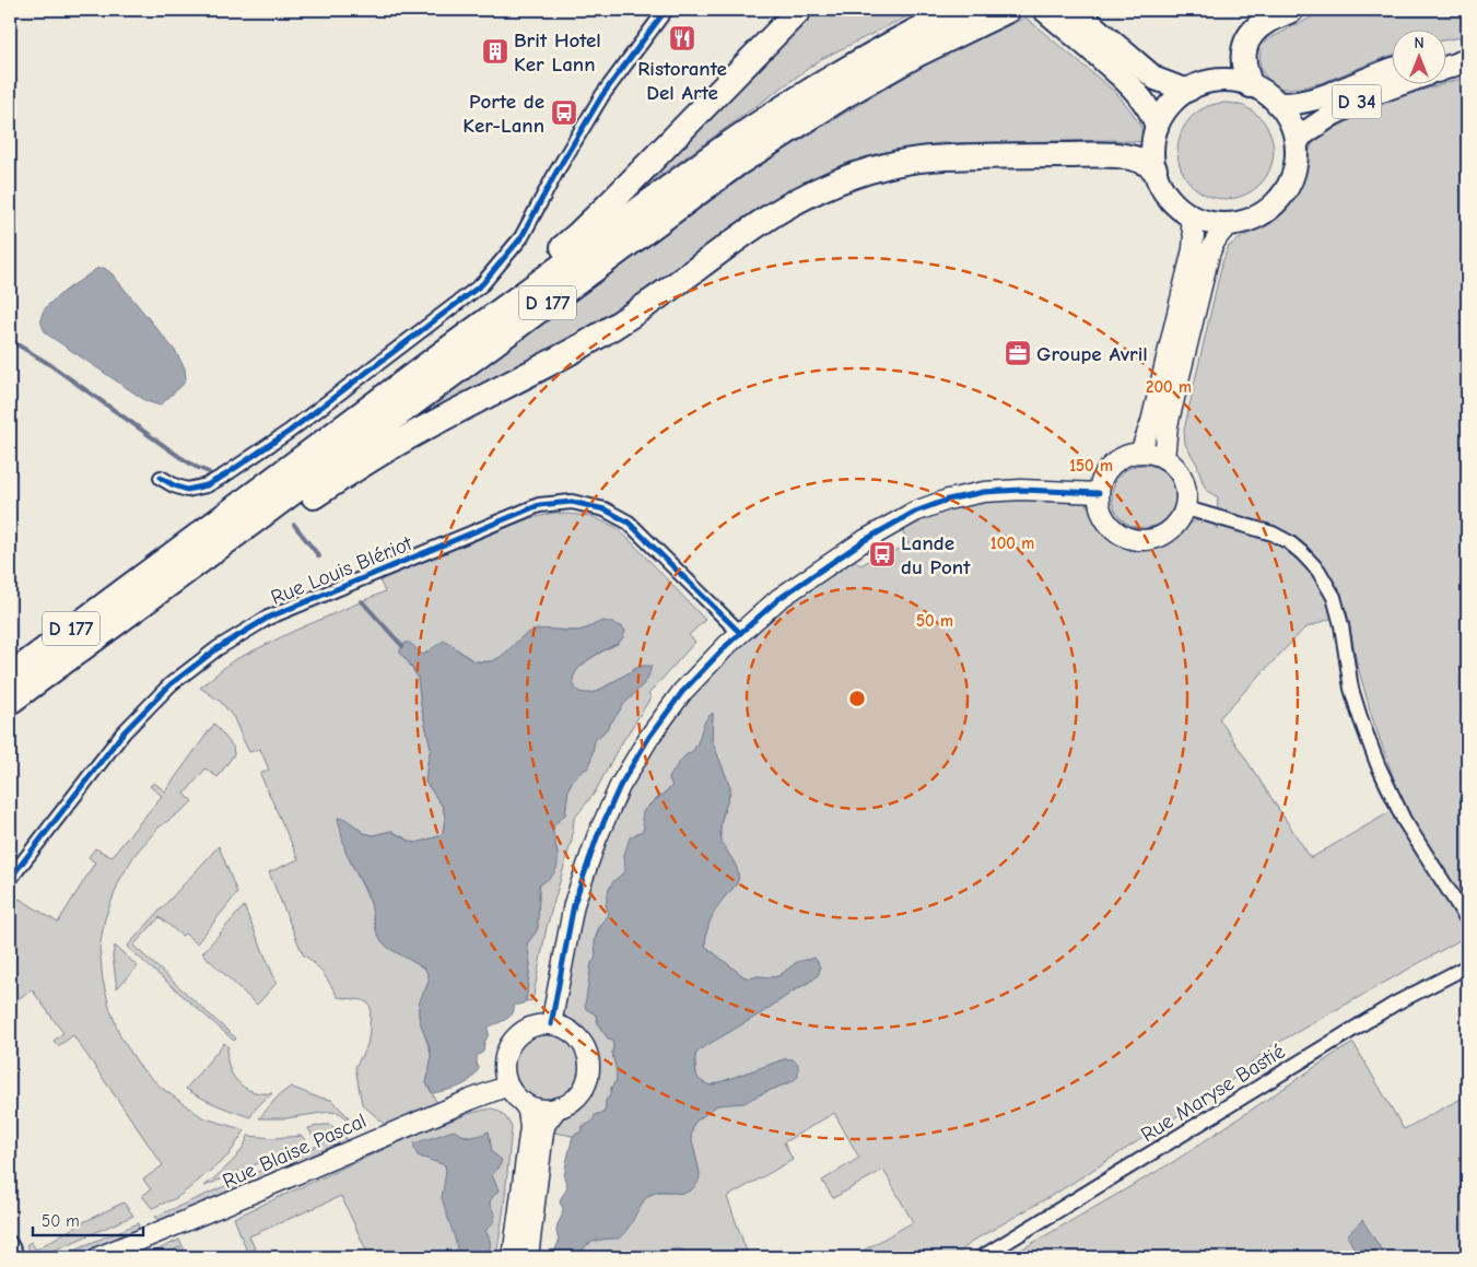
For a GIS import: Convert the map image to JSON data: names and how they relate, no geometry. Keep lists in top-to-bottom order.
{
  "streets": {
    "highway": ["D 177"],
    "main road": ["D 34"],
    "street": ["Rue Louis Blériot", "Rue Maryse Bastié", "Rue Blaise Pascal"]
  },
  "places": {
    "restaurant": ["Ristorante Del Arte"],
    "building": ["Brit Hotel Ker Lann"],
    "bus stop": ["Porte de Ker-Lann", "Lande du Pont"],
    "office": ["Groupe Avril"]
  },
  "scale_bar": "50 m",
  "north": "top",
  "rings": [
    "200 m",
    "150 m",
    "100 m",
    "50 m"
  ]
}
